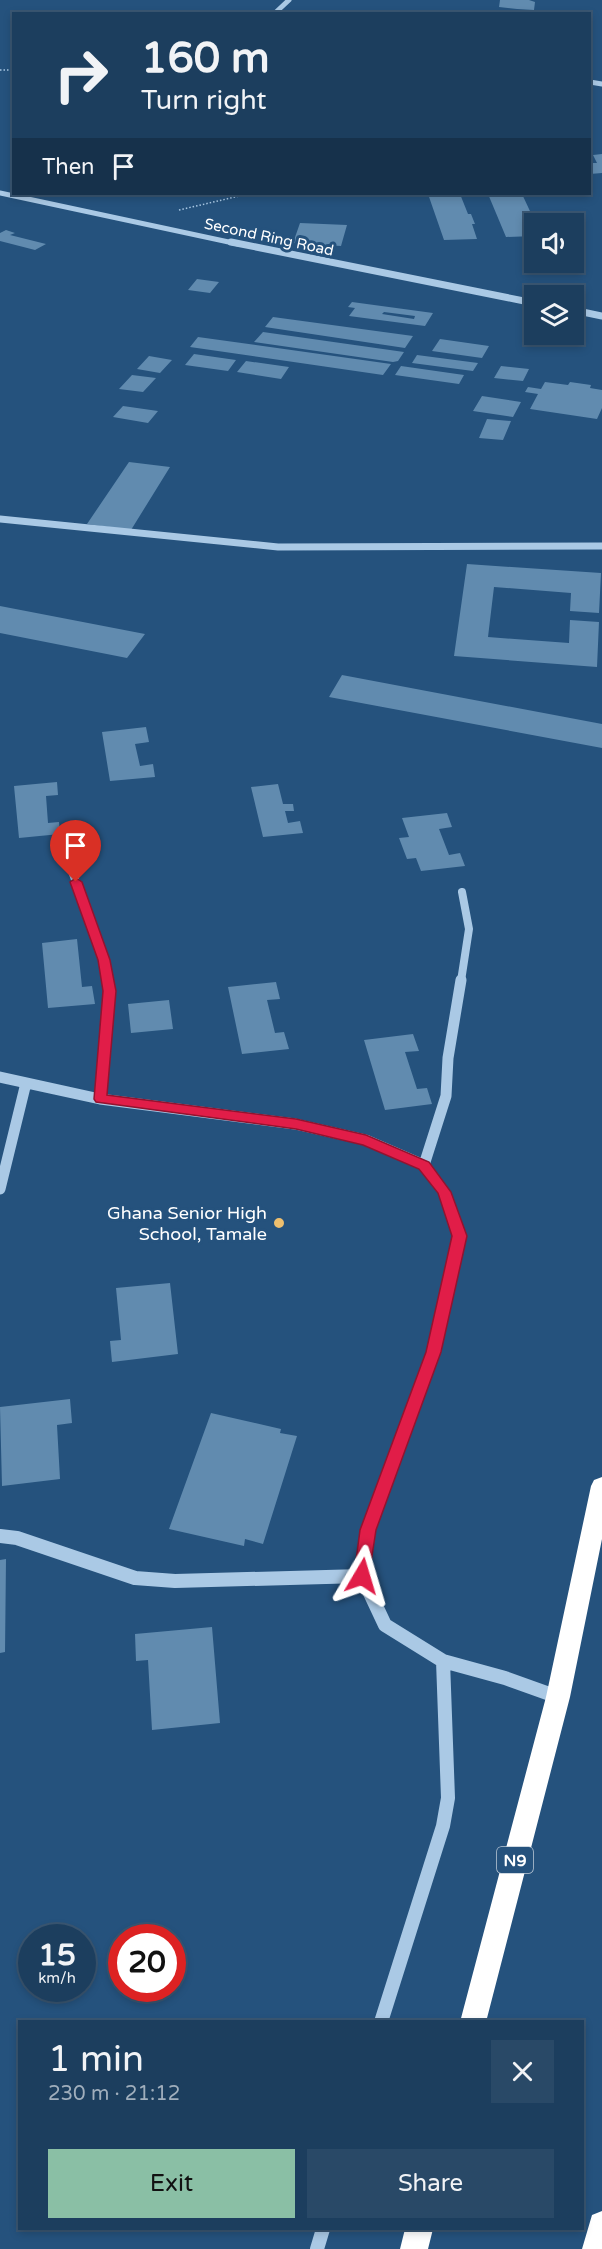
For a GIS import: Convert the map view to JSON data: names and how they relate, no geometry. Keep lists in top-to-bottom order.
{
  "streets": {
    "highway": ["N9"],
    "street": ["Second Ring Road"]
  },
  "places": ["Ghana Senior High School, Tamale"],
  "page": {
    "turn": ["160 m", "Turn right"],
    "then": "Then",
    "speed": "15 km/h",
    "limit": "20",
    "heading": ["1 min", "230 m · 21:12"],
    "buttons": ["Exit", "Share"]
  }
}
